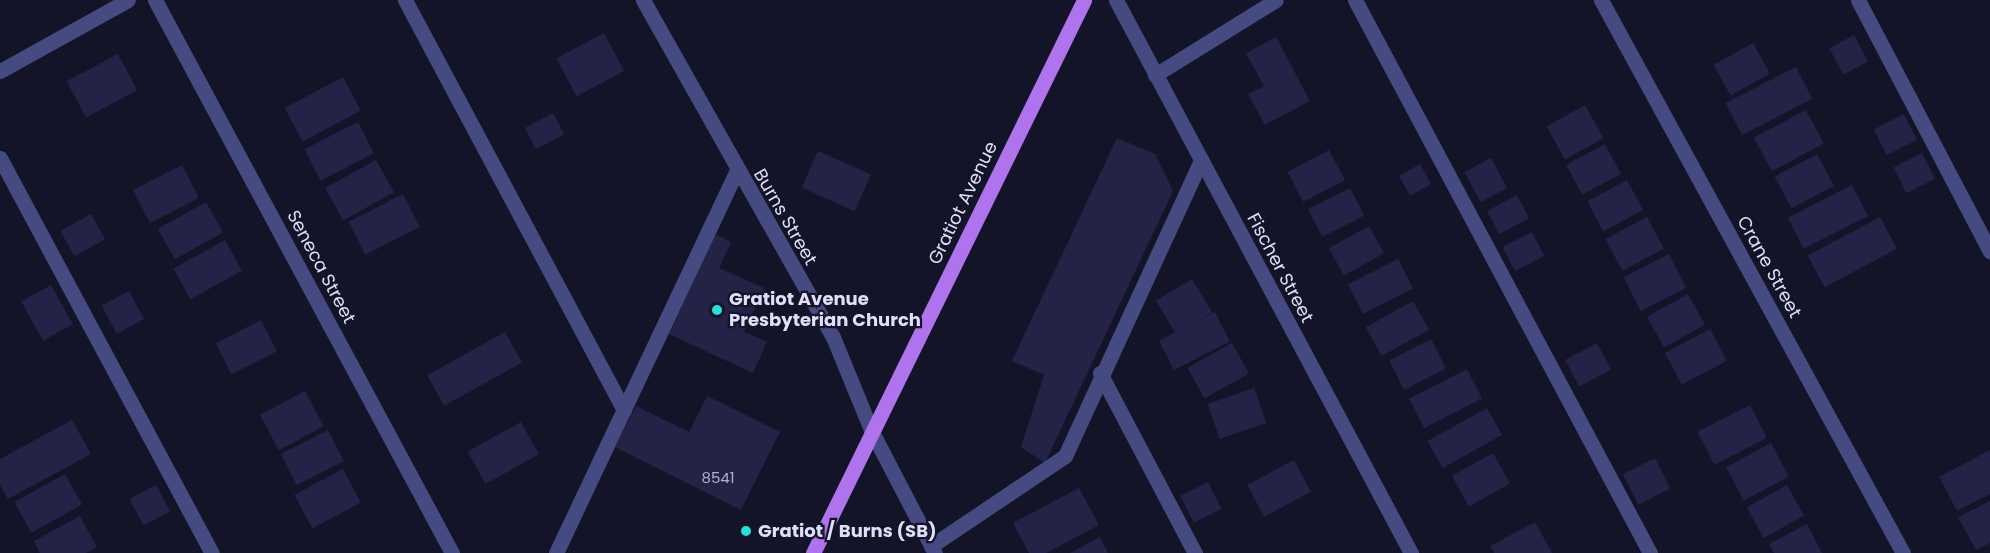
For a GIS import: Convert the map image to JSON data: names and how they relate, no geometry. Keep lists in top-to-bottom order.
{
  "streets": {
    "main road": ["Gratiot Avenue"],
    "street": [
      "Burns Street",
      "Seneca Street",
      "Crane Street",
      "Fischer Street"
    ]
  },
  "crossings": [
    ["Gratiot Avenue", "Burns Street"]
  ],
  "places": ["Gratiot Avenue Presbyterian Church", "Gratiot / Burns (SB)"],
  "house_numbers": ["8541"]
}
